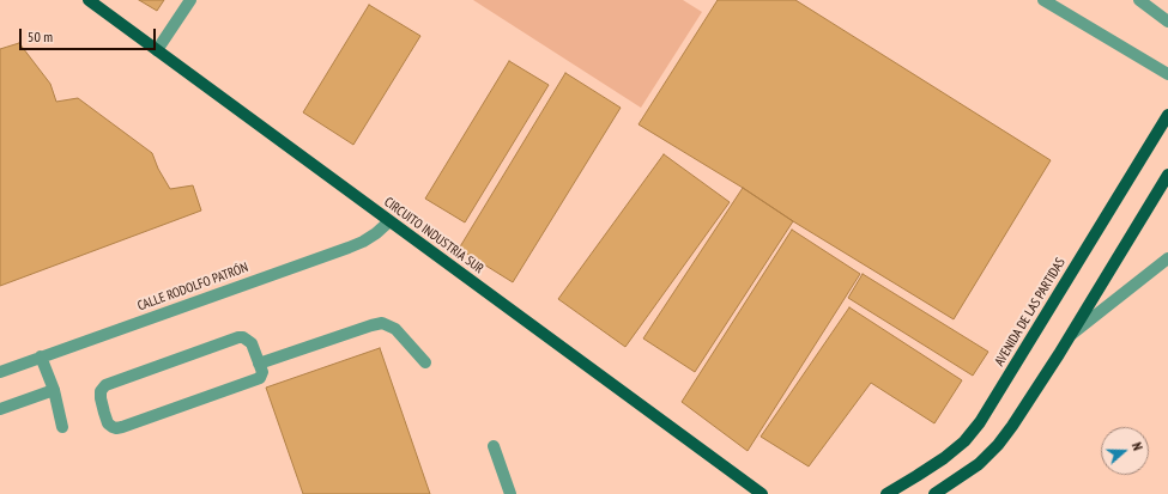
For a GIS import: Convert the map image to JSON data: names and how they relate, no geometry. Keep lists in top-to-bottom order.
{
  "streets": {
    "main road": ["CIRCUITO INDUSTRIA SUR", "AVENIDA DE LAS PARTIDAS"],
    "street": ["CALLE RODOLFO PATRÓN"]
  },
  "crossings": [
    ["CIRCUITO INDUSTRIA SUR", "CALLE RODOLFO PATRÓN"]
  ],
  "scale_bar": "50 m",
  "north": "right"
}
